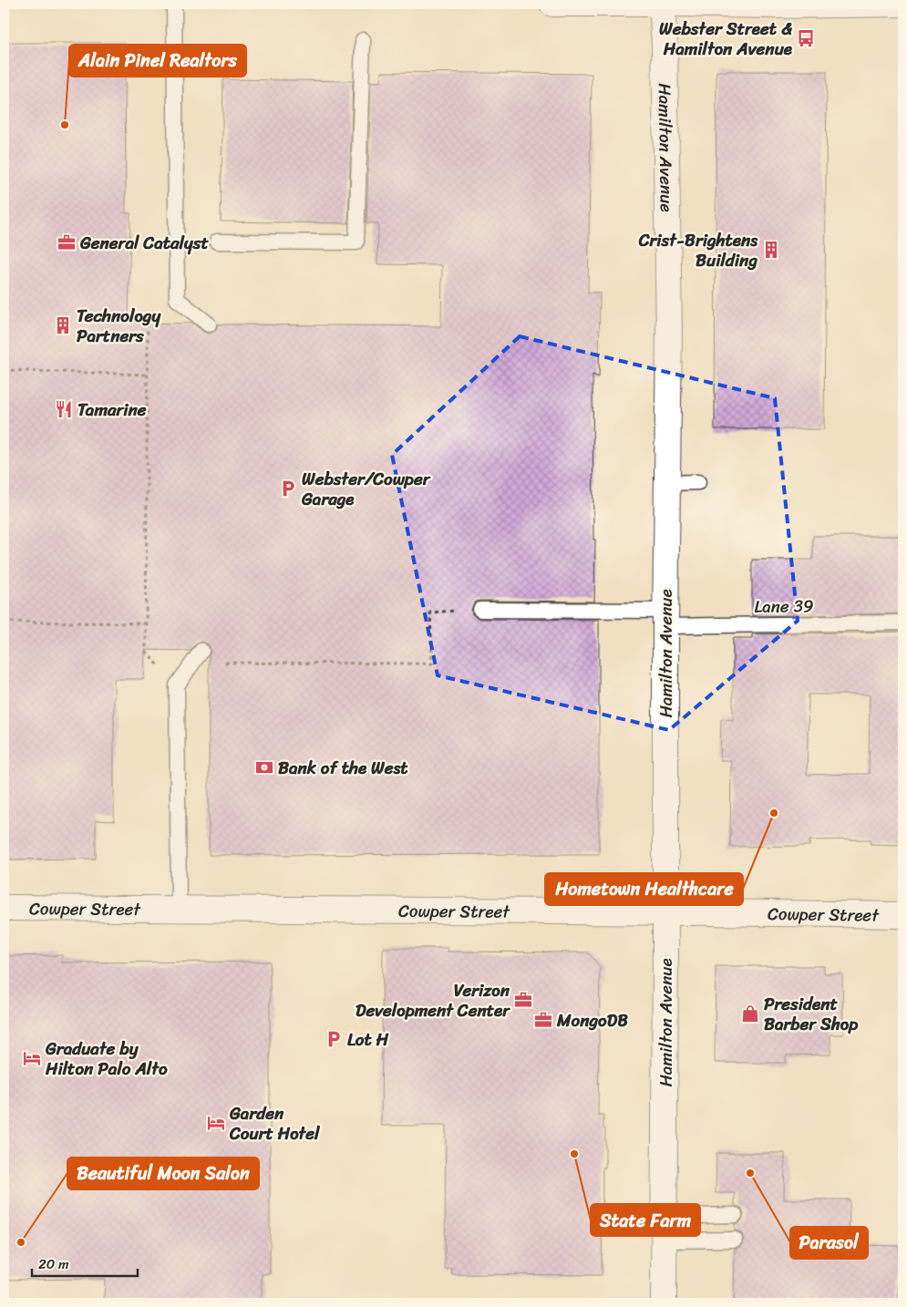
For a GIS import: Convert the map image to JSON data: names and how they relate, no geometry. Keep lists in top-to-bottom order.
{
  "streets": {
    "street": ["Hamilton Avenue", "Cowper Street"],
    "lane": ["Lane 39"]
  },
  "crossings": [
    ["Hamilton Avenue", "Lane 39"],
    ["Hamilton Avenue", "Cowper Street"]
  ],
  "places": {
    "bus stop": ["Webster Street & Hamilton Avenue"],
    "other": [
      "Alain Pinel Realtors",
      "Hometown Healthcare",
      "State Farm",
      "Parasol",
      "Beautiful Moon Salon"
    ],
    "office": ["General Catalyst", "Verizon Development Center", "MongoDB"],
    "building": ["Crist-Brightens Building", "Technology Partners"],
    "restaurant": ["Tamarine"],
    "parking": ["Webster/Cowper Garage", "Lot H"],
    "bank": ["Bank of the West"],
    "shop": ["President Barber Shop"],
    "hotel": ["Graduate by Hilton Palo Alto", "Garden Court Hotel"]
  },
  "scale_bar": "20 m"
}
